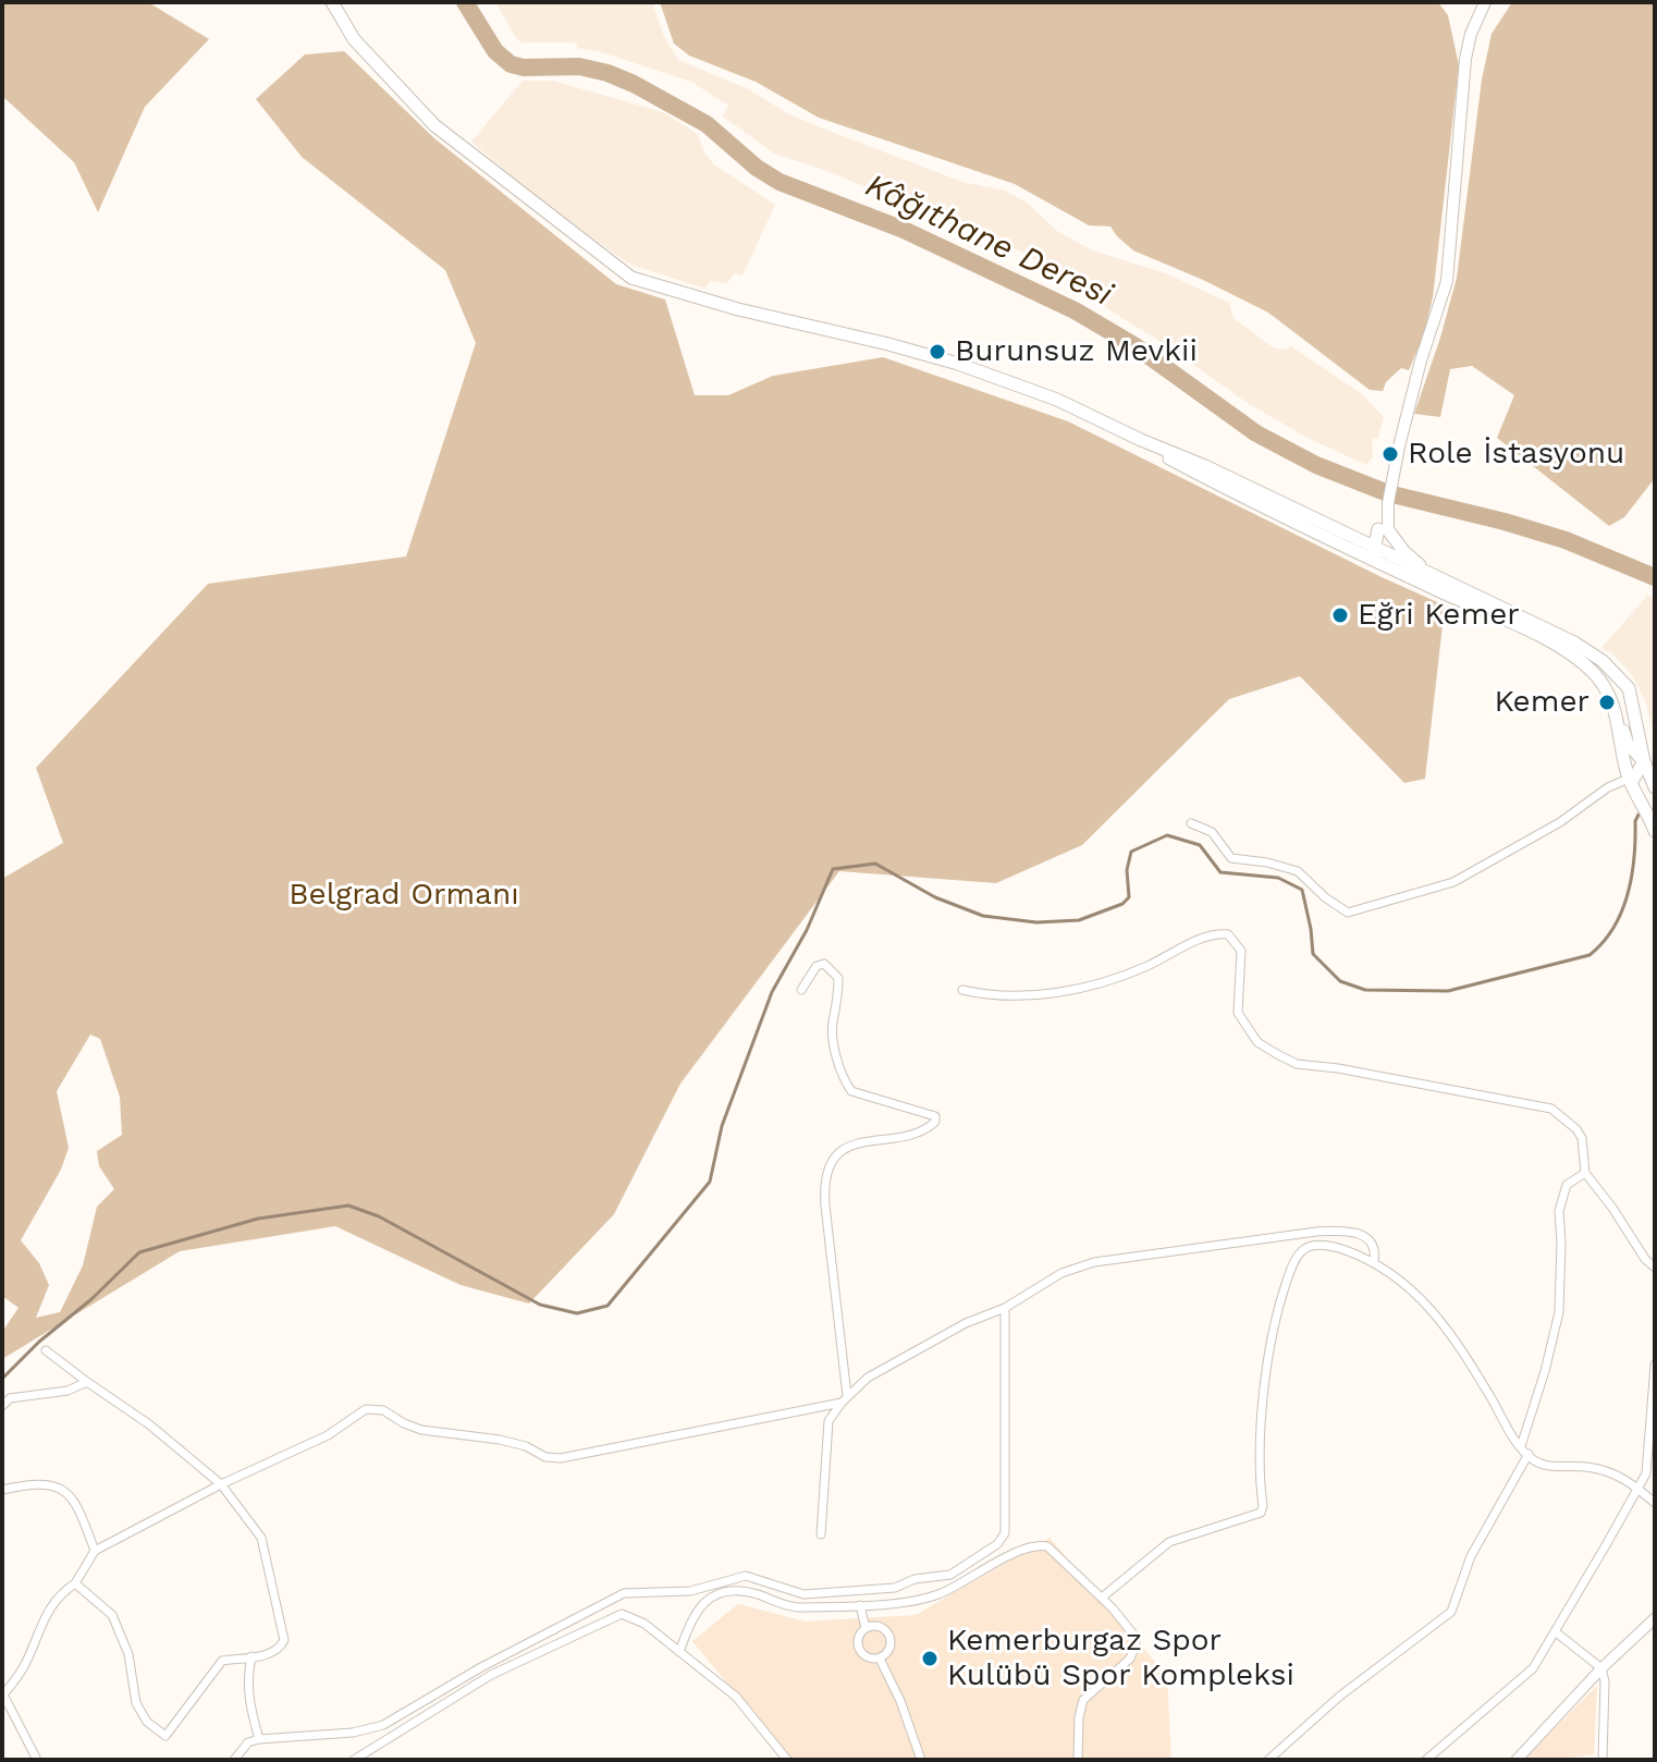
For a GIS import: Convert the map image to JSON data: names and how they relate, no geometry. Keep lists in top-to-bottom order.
{
  "water": ["Kâğıthane Deresi"],
  "parks": ["Belgrad Ormanı"],
  "places": [
    "Burunsuz Mevkii",
    "Role İstasyonu",
    "Eğri Kemer",
    "Kemer",
    "Kemerburgaz Spor Kulübü Spor Kompleksi"
  ]
}
